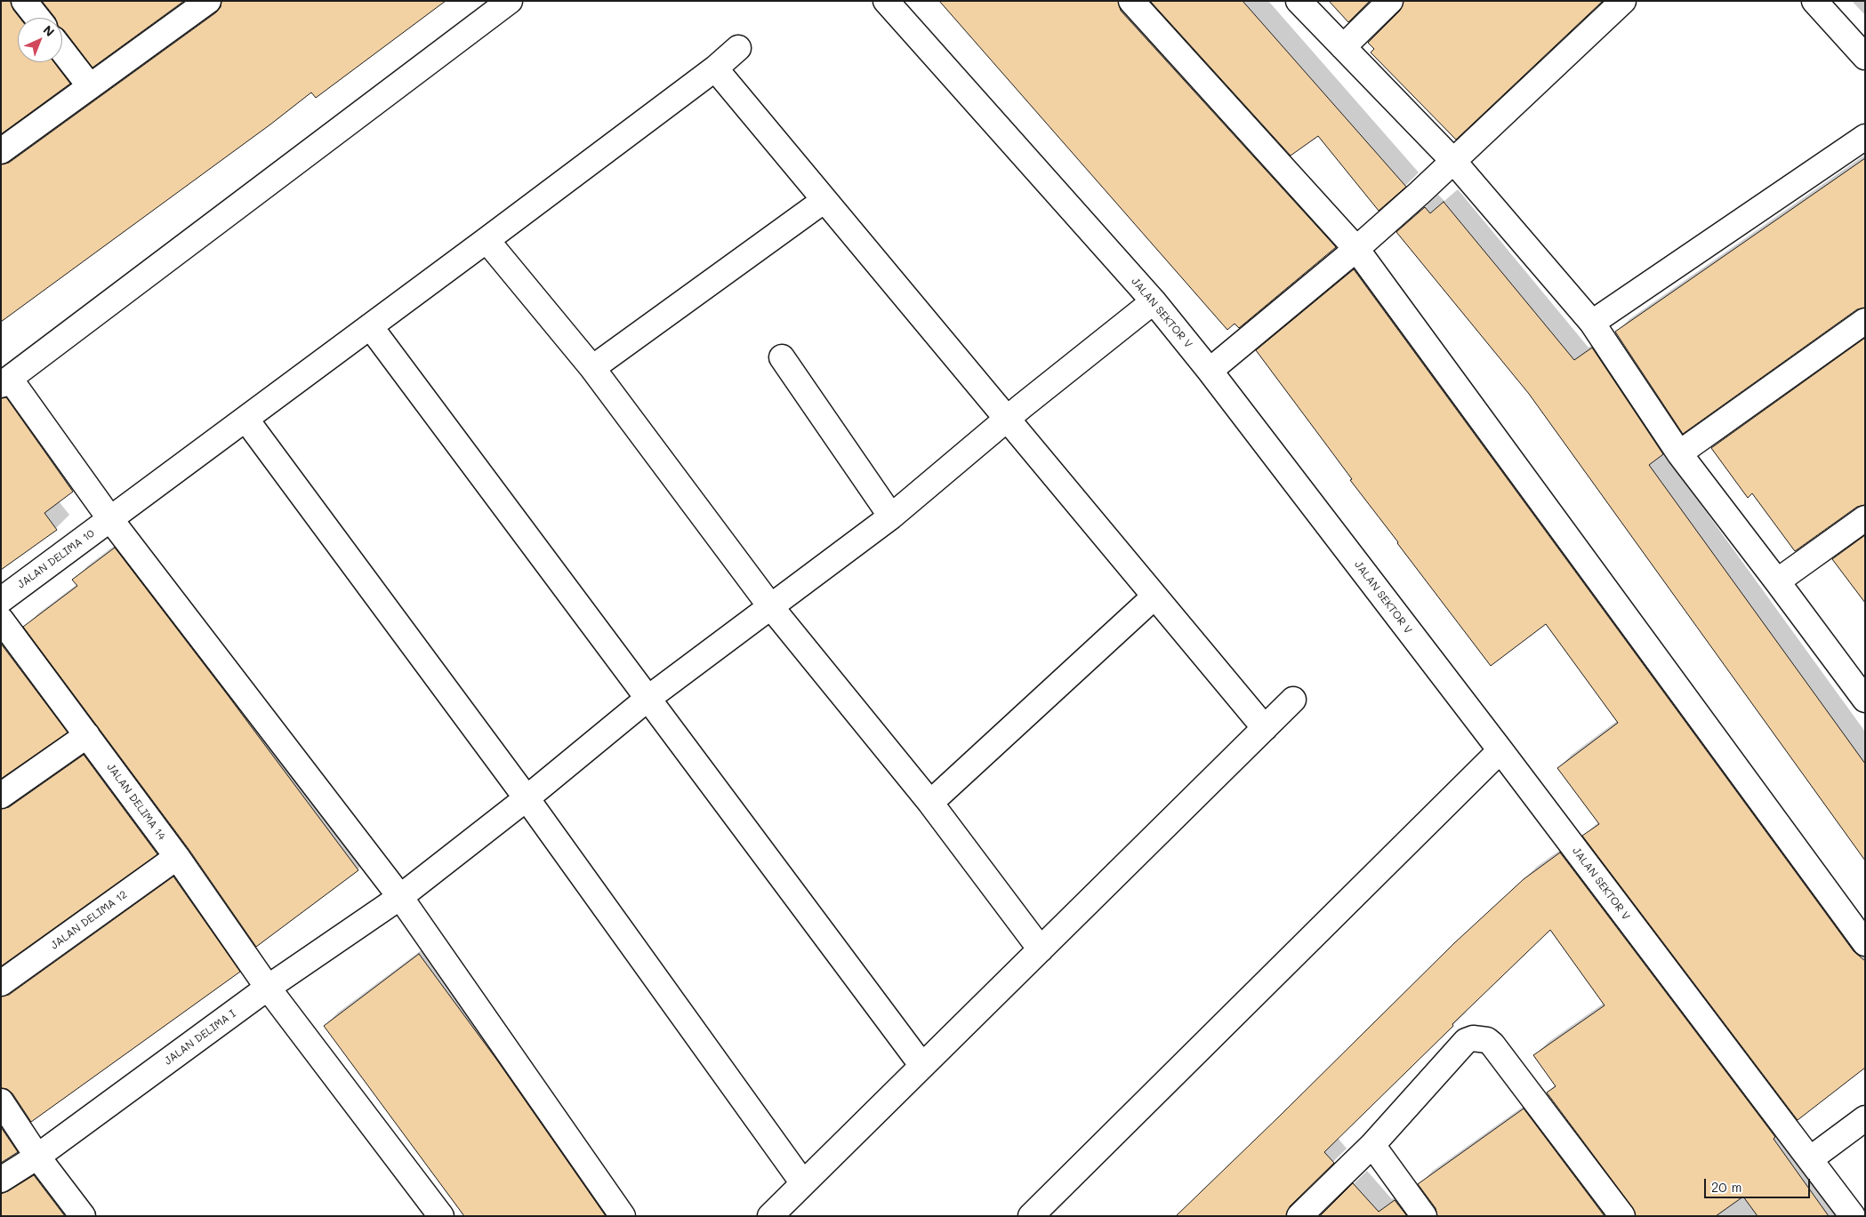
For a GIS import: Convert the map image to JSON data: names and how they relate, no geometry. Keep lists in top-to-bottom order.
{
  "streets": {
    "street": [
      "JALAN SEKTOR V",
      "JALAN DELIMA 10",
      "JALAN DELIMA 14",
      "JALAN DELIMA 12",
      "JALAN DELIMA I"
    ]
  },
  "crossings": [
    ["JALAN SEKTOR V", "JALAN DELIMA I"],
    ["JALAN DELIMA 14", "JALAN DELIMA 12"],
    ["JALAN DELIMA 14", "JALAN DELIMA I"]
  ],
  "scale_bar": "20 m",
  "north": "top right"
}
